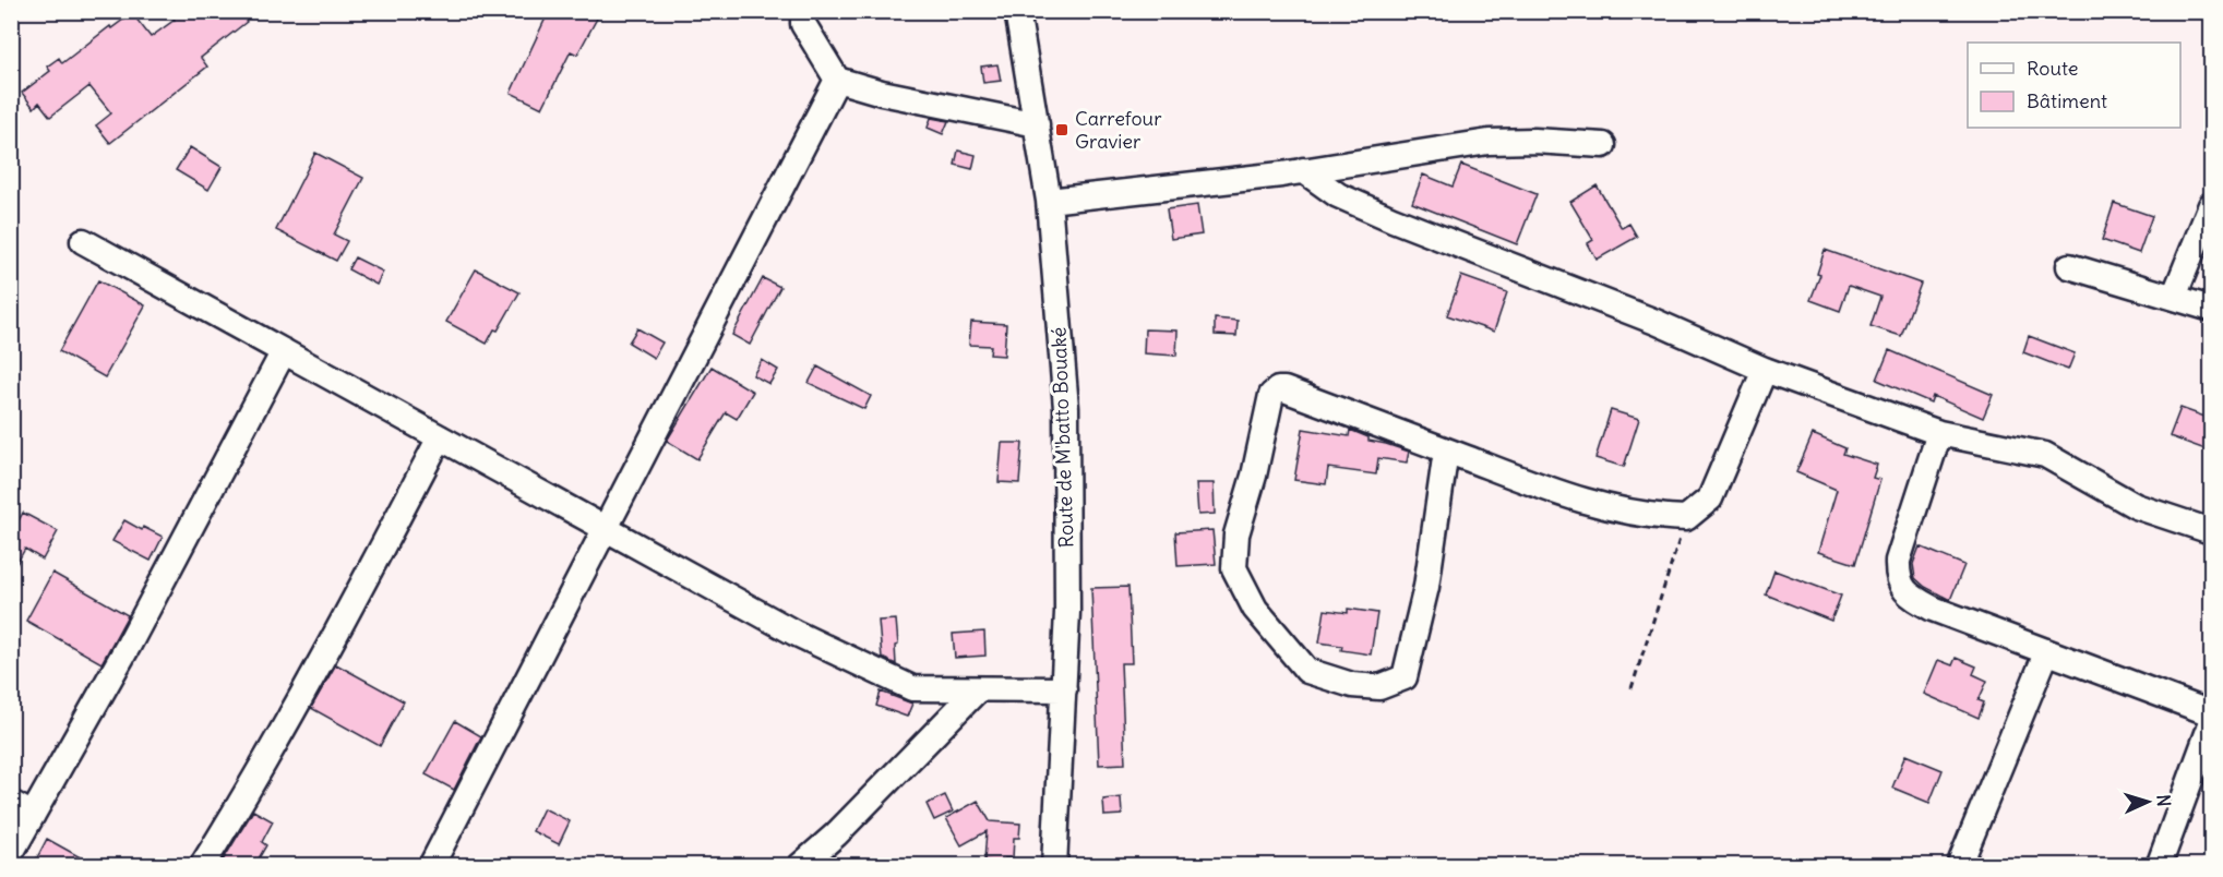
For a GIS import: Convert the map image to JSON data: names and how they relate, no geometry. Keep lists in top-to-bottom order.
{
  "streets": {
    "street": ["Route de M'batto Bouaké"]
  },
  "places": {
    "transit": ["Carrefour Gravier"]
  },
  "legend": ["Route", "Bâtiment"],
  "north": "right"
}
